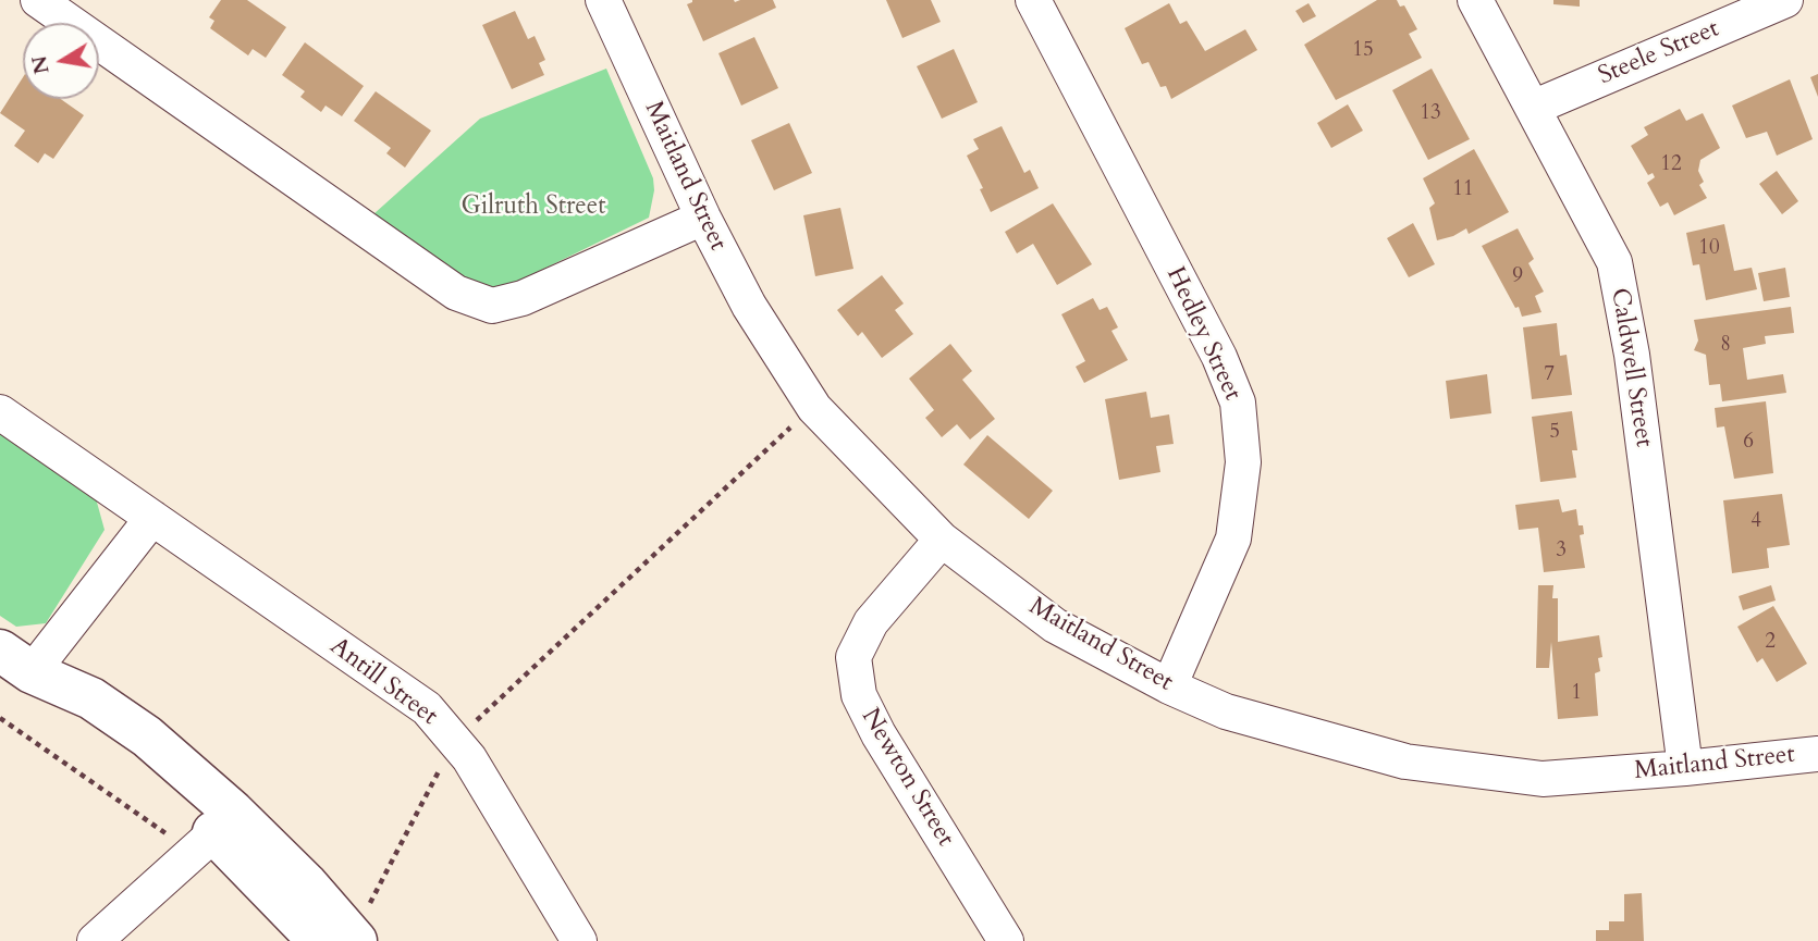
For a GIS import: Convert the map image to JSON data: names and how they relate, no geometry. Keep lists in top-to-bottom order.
{
  "streets": {
    "street": [
      "Steele Street",
      "Maitland Street",
      "Hedley Street",
      "Caldwell Street",
      "Antill Street",
      "Newton Street"
    ]
  },
  "crossings": [
    ["Steele Street", "Caldwell Street"],
    ["Maitland Street", "Hedley Street"],
    ["Maitland Street", "Caldwell Street"],
    ["Maitland Street", "Newton Street"]
  ],
  "parks": ["Gilruth Street"],
  "house_numbers": [
    "15",
    "13",
    "12",
    "11",
    "10",
    "9",
    "8",
    "7",
    "5",
    "6",
    "4",
    "3",
    "2",
    "1"
  ],
  "north": "left"
}
